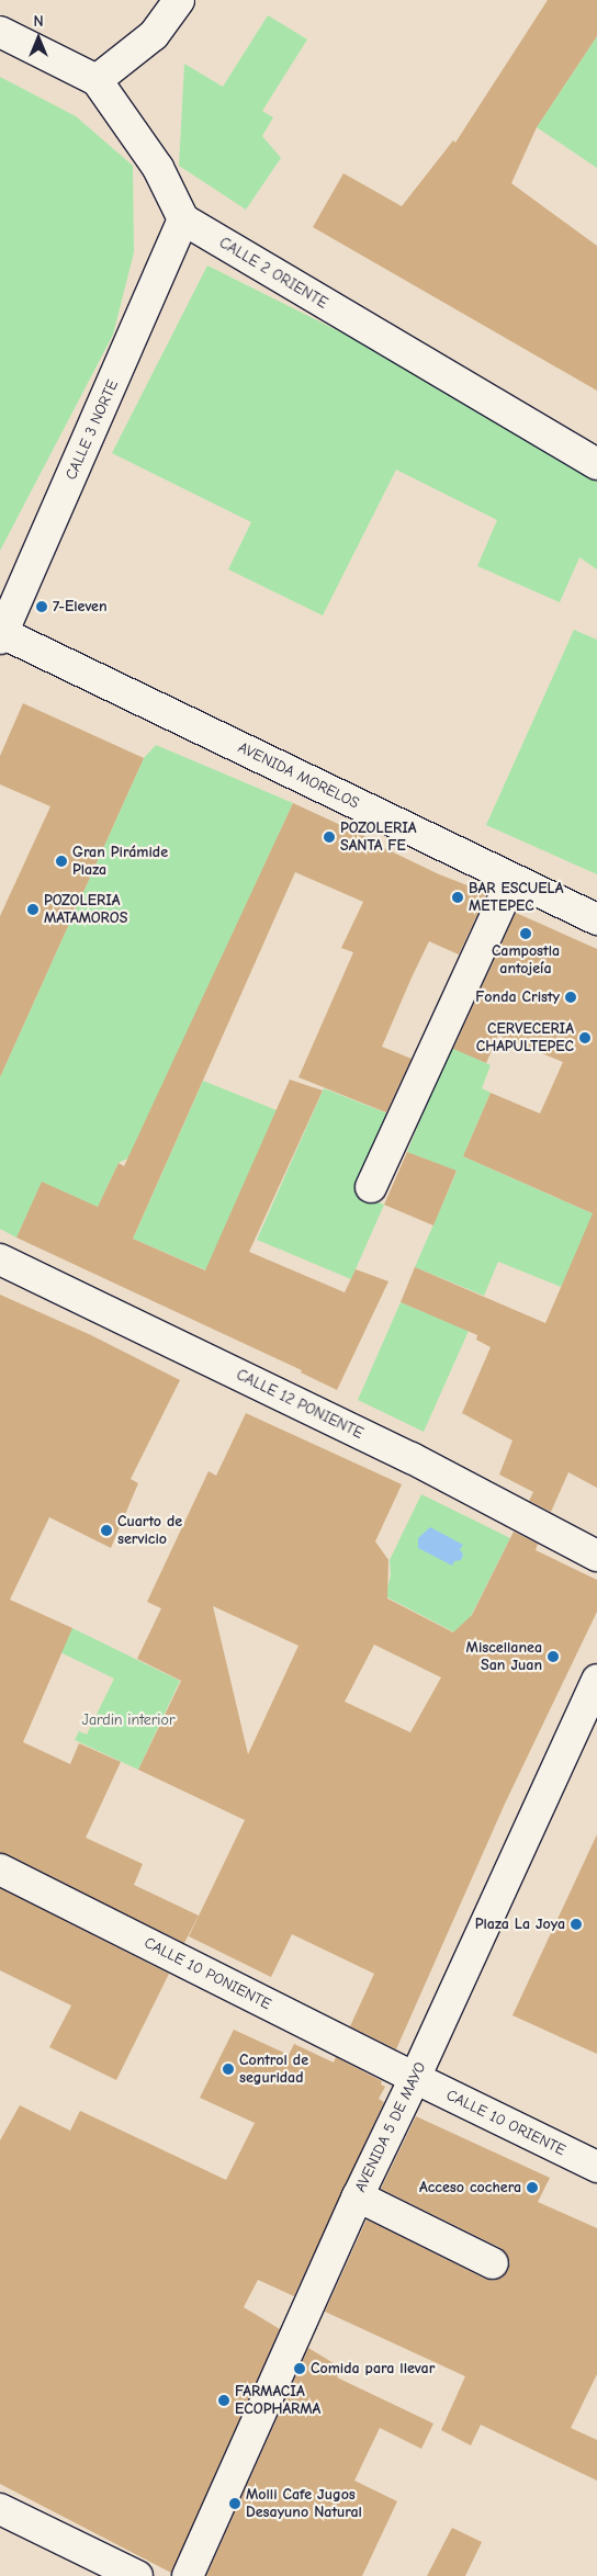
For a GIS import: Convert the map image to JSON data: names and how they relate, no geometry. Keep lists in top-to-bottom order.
{
  "streets": {
    "street": [
      "CALLE 2 ORIENTE",
      "CALLE 3 NORTE",
      "AVENIDA MORELOS",
      "CALLE 12 PONIENTE",
      "CALLE 10 PONIENTE",
      "CALLE 10 ORIENTE",
      "AVENIDA 5 DE MAYO"
    ]
  },
  "crossings": [
    ["CALLE 2 ORIENTE", "CALLE 3 NORTE"],
    ["CALLE 3 NORTE", "AVENIDA MORELOS"],
    ["CALLE 10 PONIENTE", "CALLE 10 ORIENTE"],
    ["CALLE 10 PONIENTE", "AVENIDA 5 DE MAYO"],
    ["CALLE 10 ORIENTE", "AVENIDA 5 DE MAYO"]
  ],
  "parks": ["Jardin interior"],
  "places": [
    "7-Eleven",
    "POZOLERIA SANTA FE",
    "Gran Pirámide Plaza",
    "BAR ESCUELA METEPEC",
    "POZOLERIA MATAMOROS",
    "Campostla antojeía",
    "Fonda Cristy",
    "CERVECERIA CHAPULTEPEC",
    "Cuarto de servicio",
    "Miscellanea San Juan",
    "Plaza La Joya",
    "Control de seguridad",
    "Acceso cochera",
    "Comida para llevar",
    "FARMACIA ECOPHARMA",
    "Molli Cafe Jugos Desayuno Natural"
  ],
  "north": "top"
}
